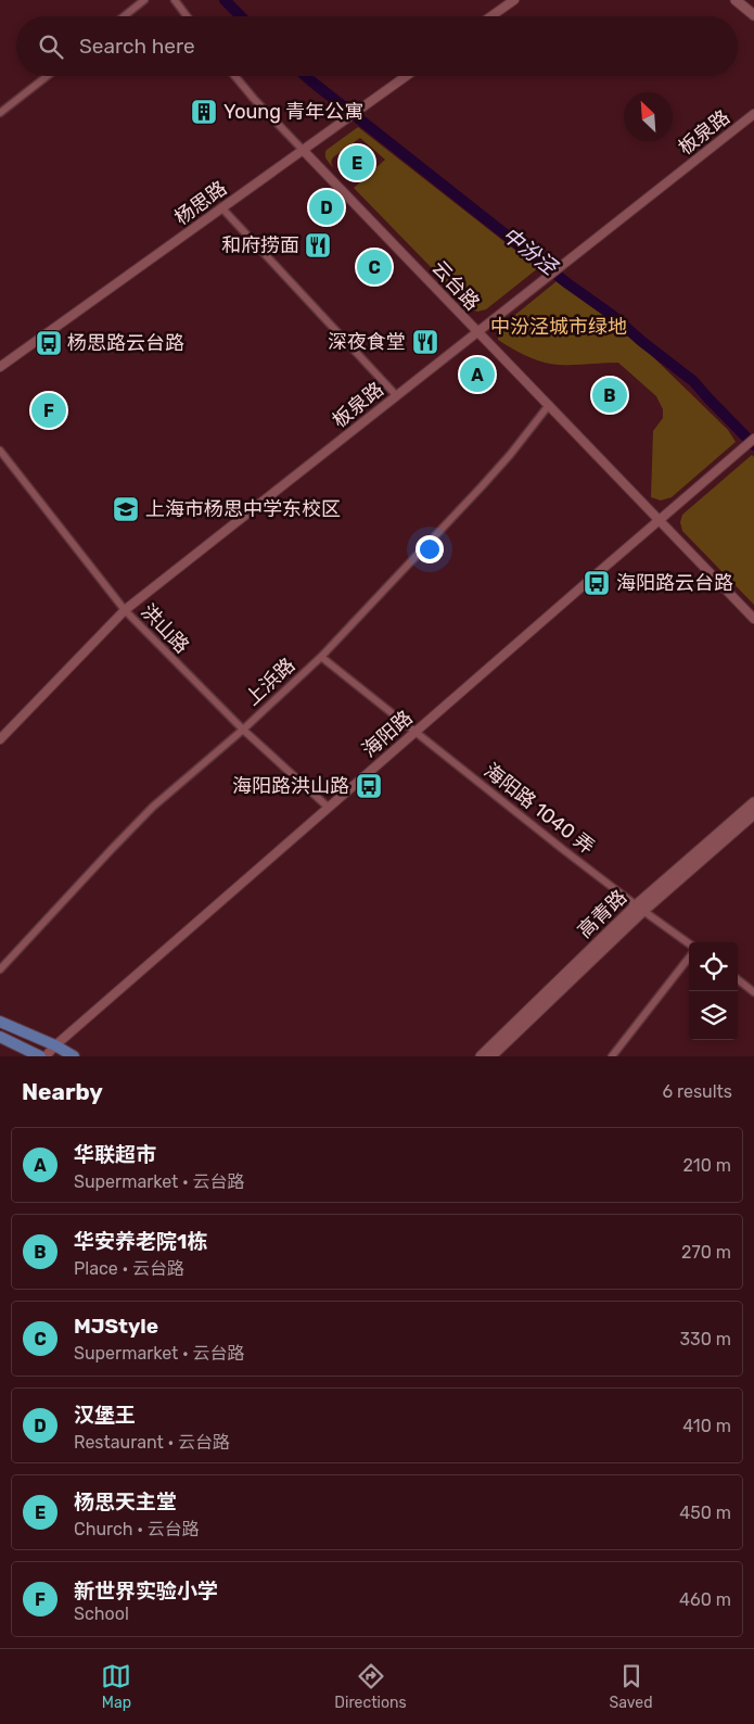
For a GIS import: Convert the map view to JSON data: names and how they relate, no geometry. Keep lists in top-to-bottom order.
{
  "streets": {
    "main road": ["高青路"],
    "street": [
      "板泉路",
      "杨思路",
      "云台路",
      "洪山路",
      "上浜路",
      "海阳路",
      "海阳路 1040 弄"
    ]
  },
  "crossings": [
    ["板泉路", "云台路"],
    ["板泉路", "洪山路"],
    ["杨思路", "云台路"],
    ["云台路", "上浜路"],
    ["云台路", "海阳路"],
    ["洪山路", "上浜路"],
    ["洪山路", "海阳路"],
    ["上浜路", "海阳路 1040 弄"],
    ["海阳路", "海阳路 1040 弄"],
    ["海阳路 1040 弄", "高青路"]
  ],
  "water": ["中汾泾"],
  "parks": ["中汾泾城市绿地"],
  "places": {
    "building": ["Young 青年公寓"],
    "restaurant": ["和府捞面", "深夜食堂"],
    "bus stop": ["杨思路云台路", "海阳路云台路", "海阳路洪山路"],
    "school or university": ["上海市杨思中学东校区"]
  },
  "north": "top left",
  "page": {
    "search": "Search here",
    "pins": [
      "E",
      "D",
      "C",
      "A",
      "B",
      "F"
    ],
    "heading": ["Nearby", "6 results"],
    "list": [
      {
        "mark": "A",
        "name": "华联超市",
        "note": "Supermarket · 云台路",
        "value": "210 m"
      },
      {
        "mark": "B",
        "name": "华安养老院1栋",
        "note": "Place · 云台路",
        "value": "270 m"
      },
      {
        "mark": "C",
        "name": "MJStyle",
        "note": "Supermarket · 云台路",
        "value": "330 m"
      },
      {
        "mark": "D",
        "name": "汉堡王",
        "note": "Restaurant · 云台路",
        "value": "410 m"
      },
      {
        "mark": "E",
        "name": "杨思天主堂",
        "note": "Church · 云台路",
        "value": "450 m"
      },
      {
        "mark": "F",
        "name": "新世界实验小学",
        "note": "School",
        "value": "460 m"
      }
    ],
    "nav": ["Map", "Directions", "Saved"]
  }
}
